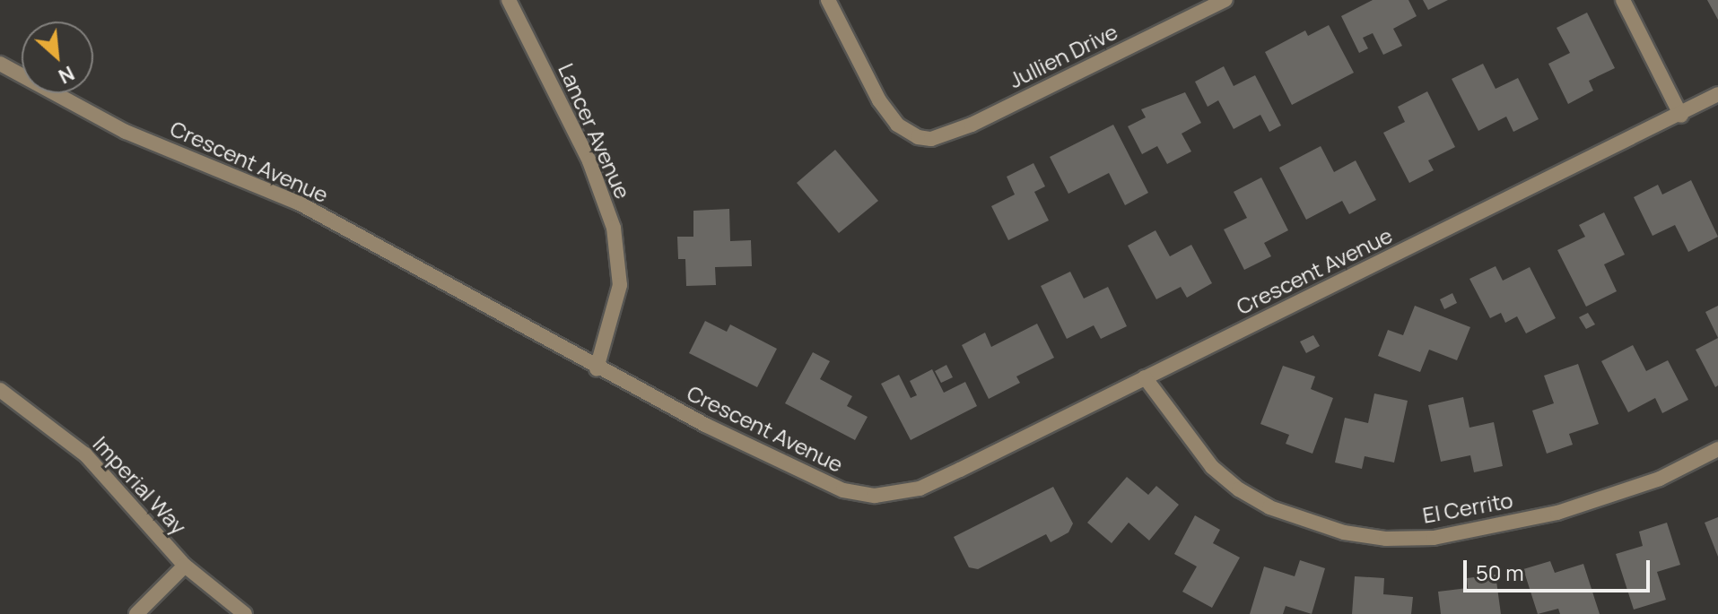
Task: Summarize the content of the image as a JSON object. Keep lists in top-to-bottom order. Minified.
{"streets":{"street":["Jullien Drive","Lancer Avenue","Crescent Avenue","Imperial Way","El Cerrito"]},"crossings":[["Lancer Avenue","Crescent Avenue"],["Crescent Avenue","El Cerrito"]],"scale_bar":"50 m","north":"bottom right"}
